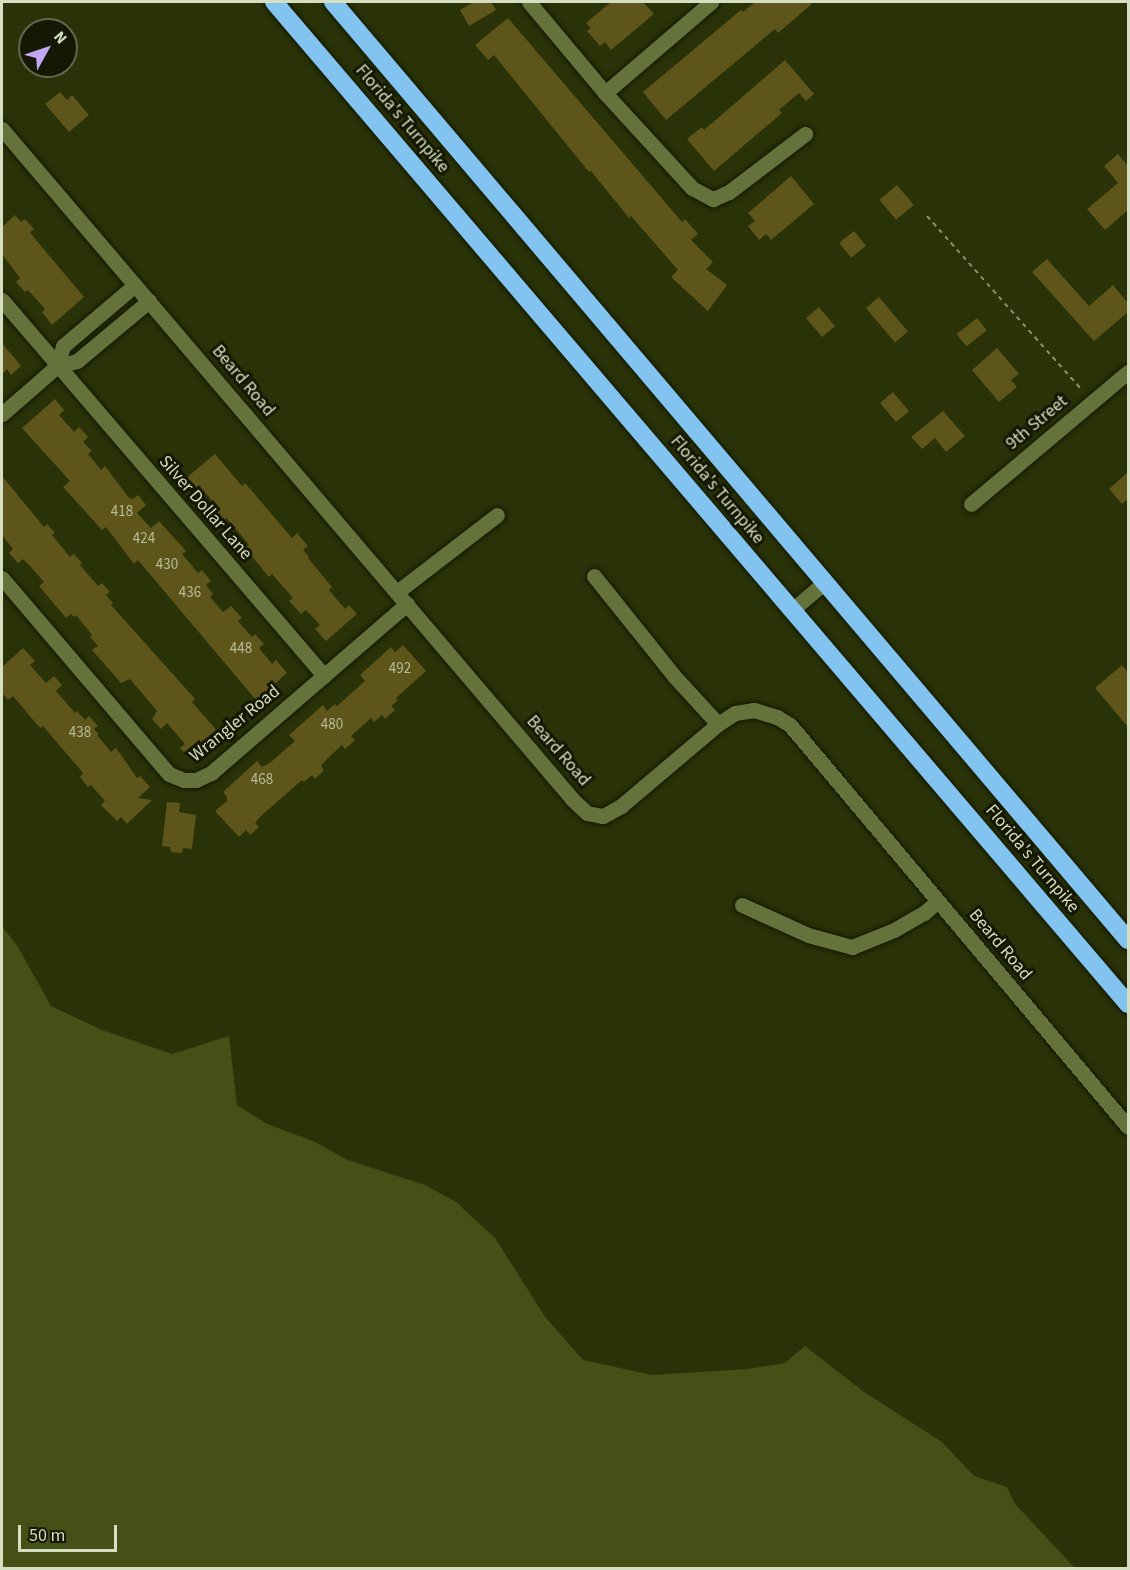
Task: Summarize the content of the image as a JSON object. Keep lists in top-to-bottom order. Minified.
{"streets":{"highway":["Florida's Turnpike"],"street":["Beard Road","9th Street","Silver Dollar Lane","Wrangler Road"]},"crossings":[["Beard Road","Wrangler Road"],["Silver Dollar Lane","Wrangler Road"]],"house_numbers":["418","424","430","436","448","492","480","438","468"],"scale_bar":"50 m","north":"top right"}
